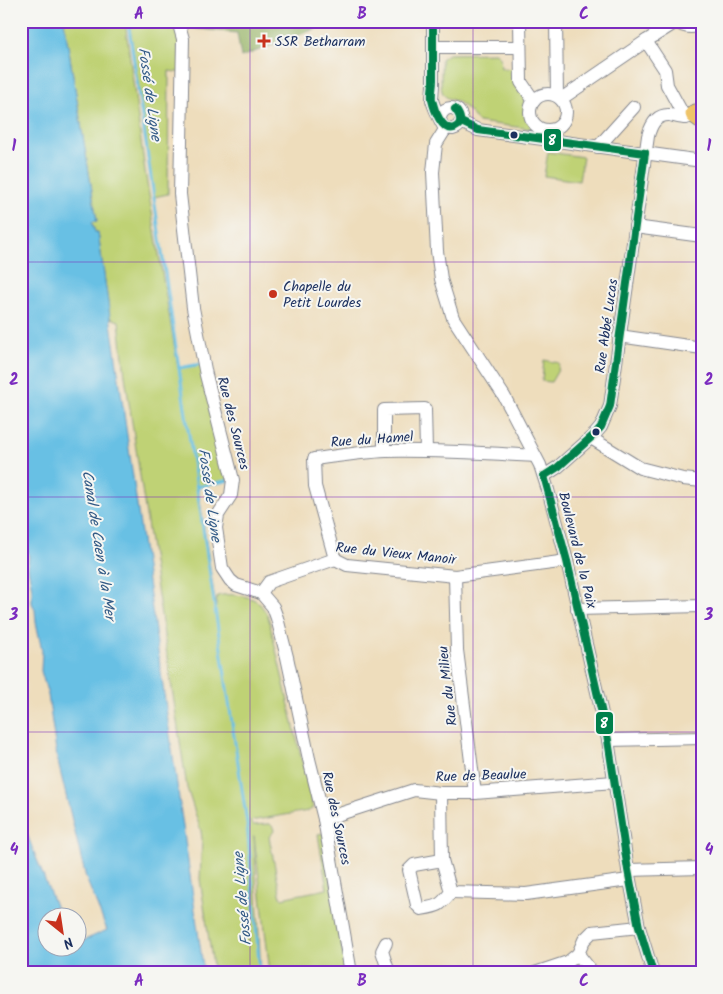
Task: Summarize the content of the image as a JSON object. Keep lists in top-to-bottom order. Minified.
{"streets":{"street":["Rue Abbé Lucas","Rue des Sources","Rue du Hamel","Boulevard de la Paix","Rue du Vieux Manoir","Rue du Milieu","Rue de Beaulue"]},"crossings":[["Rue Abbé Lucas","Boulevard de la Paix"],["Rue des Sources","Rue du Vieux Manoir"],["Rue des Sources","Rue de Beaulue"],["Rue du Hamel","Boulevard de la Paix"],["Rue du Hamel","Rue du Vieux Manoir"],["Boulevard de la Paix","Rue du Vieux Manoir"],["Boulevard de la Paix","Rue de Beaulue"],["Rue du Vieux Manoir","Rue du Milieu"],["Rue du Milieu","Rue de Beaulue"]],"water":["Fossé de Ligne","Canal de Caen à la Mer"],"places":{"health":["SSR Betharram"],"other":["Chapelle du Petit Lourdes"]},"lines":["transit line 8"],"north":"bottom right","grid":{"columns":["A","B","C"],"rows":["1","2","3","4"]}}
